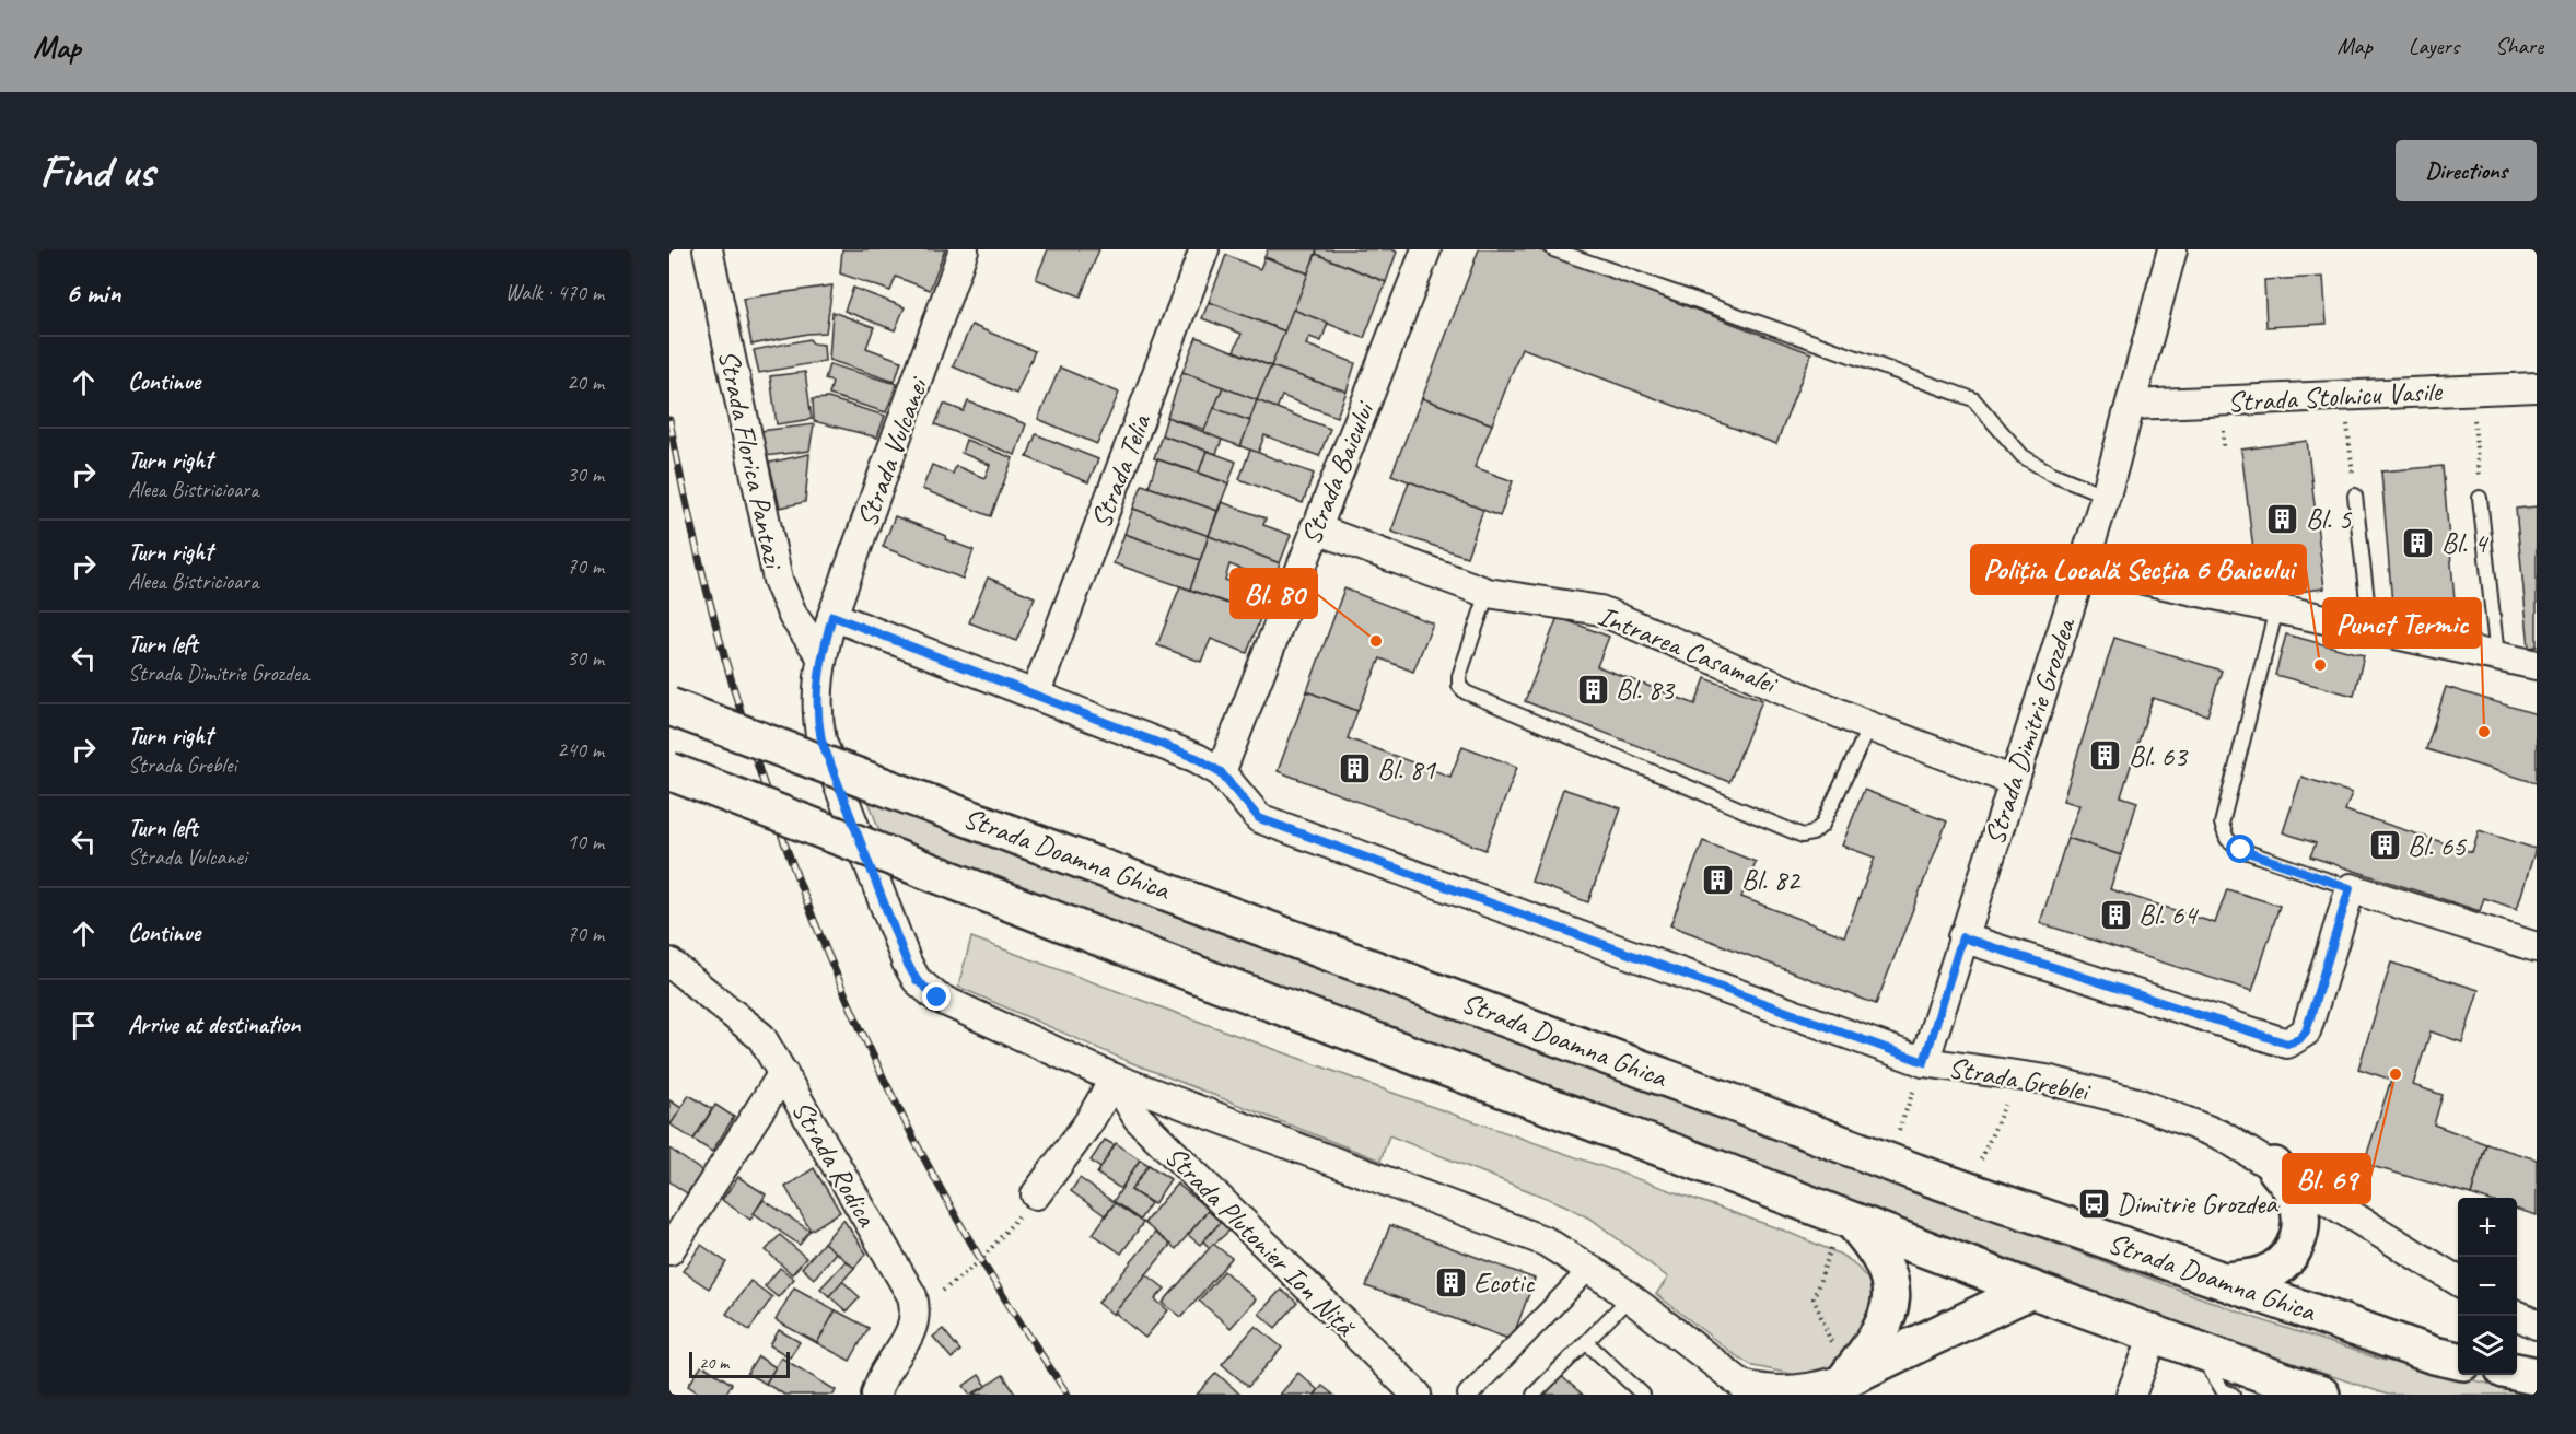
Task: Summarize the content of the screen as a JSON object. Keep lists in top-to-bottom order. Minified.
{"streets":{"main road":["Strada Doamna Ghica"],"street":["Strada Stolnicu Vasile","Strada Vulcanei","Strada Florica Pantazi","Strada Telia","Strada Baicului","Intrarea Casamalei","Strada Dimitrie Grozdea","Strada Greblei","Strada Rodica","Strada Plutonier Ion Niță"]},"crossings":[["Strada Stolnicu Vasile","Strada Dimitrie Grozdea"],["Strada Vulcanei","Strada Florica Pantazi"],["Strada Vulcanei","Strada Greblei"],["Strada Vulcanei","Strada Plutonier Ion Niță"],["Strada Telia","Strada Greblei"],["Strada Baicului","Intrarea Casamalei"],["Strada Baicului","Strada Greblei"],["Intrarea Casamalei","Strada Dimitrie Grozdea"],["Strada Dimitrie Grozdea","Strada Greblei"]],"places":{"building":["Bl. 5","Bl. 4","Bl. 83","Bl. 63","Bl. 81","Bl. 65","Bl. 82","Bl. 64","Ecotic"],"other":["Bl. 80","Poliția Locală Secția 6 Baicului","Punct Termic","Bl. 69"],"bus stop":["Dimitrie Grozdea"]},"scale_bar":"20 m","page":{"header":"Map","nav":["Map","Layers","Share"],"buttons":"Directions","title":"Find us","heading":["6 min","Walk · 470 m"],"list":[["Continue","20 m"],["Turn right","Aleea Bistricioara","30 m"],["Turn right","Aleea Bistricioara","70 m"],["Turn left","Strada Dimitrie Grozdea","30 m"],["Turn right","Strada Greblei","240 m"],["Turn left","Strada Vulcanei","10 m"],["Continue","70 m"],"Arrive at destination"],"map_buttons":["+","−"],"scale":"20 m"}}
